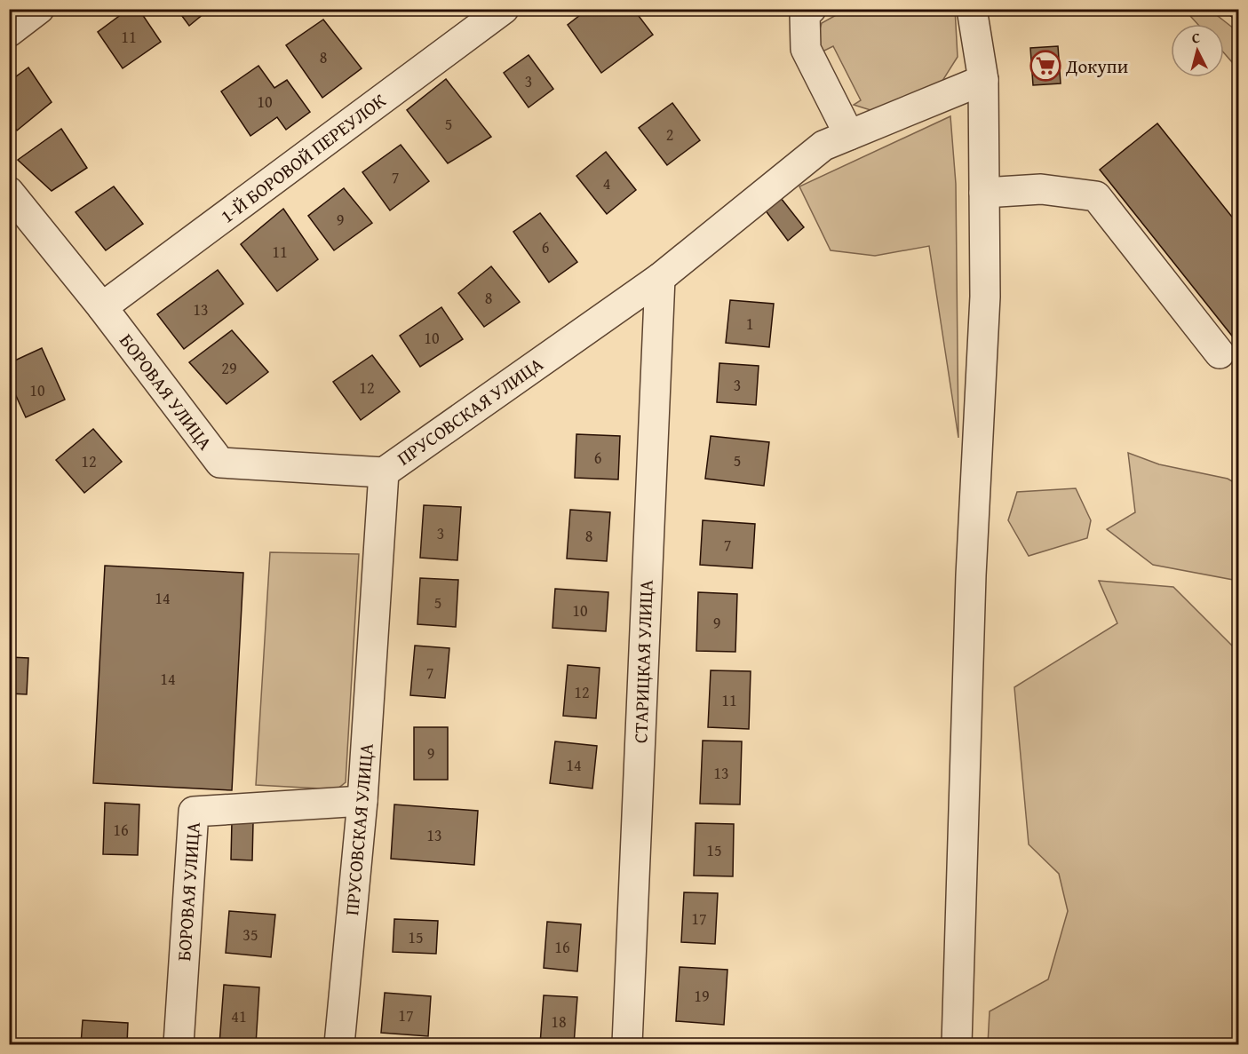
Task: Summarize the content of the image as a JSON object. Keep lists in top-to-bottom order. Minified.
{"streets":{"street":["1-Й БОРОВОЙ ПЕРЕУЛОК","БОРОВАЯ УЛИЦА","ПРУСОВСКАЯ УЛИЦА","СТАРИЦКАЯ УЛИЦА"]},"crossings":[["1-Й БОРОВОЙ ПЕРЕУЛОК","БОРОВАЯ УЛИЦА"],["БОРОВАЯ УЛИЦА","ПРУСОВСКАЯ УЛИЦА"],["ПРУСОВСКАЯ УЛИЦА","СТАРИЦКАЯ УЛИЦА"]],"places":{"supermarket":["Докупи"]},"house_numbers":["11","8","3","10","5","2","7","4","9","6","11","8","13","1","10","29","3","12","10","6","5","12","3","8","7","14","5","10","9","7","14","12","11","9","14","13","16","13","15","17","35","15","16","19","17","41","18"],"north":"top"}
